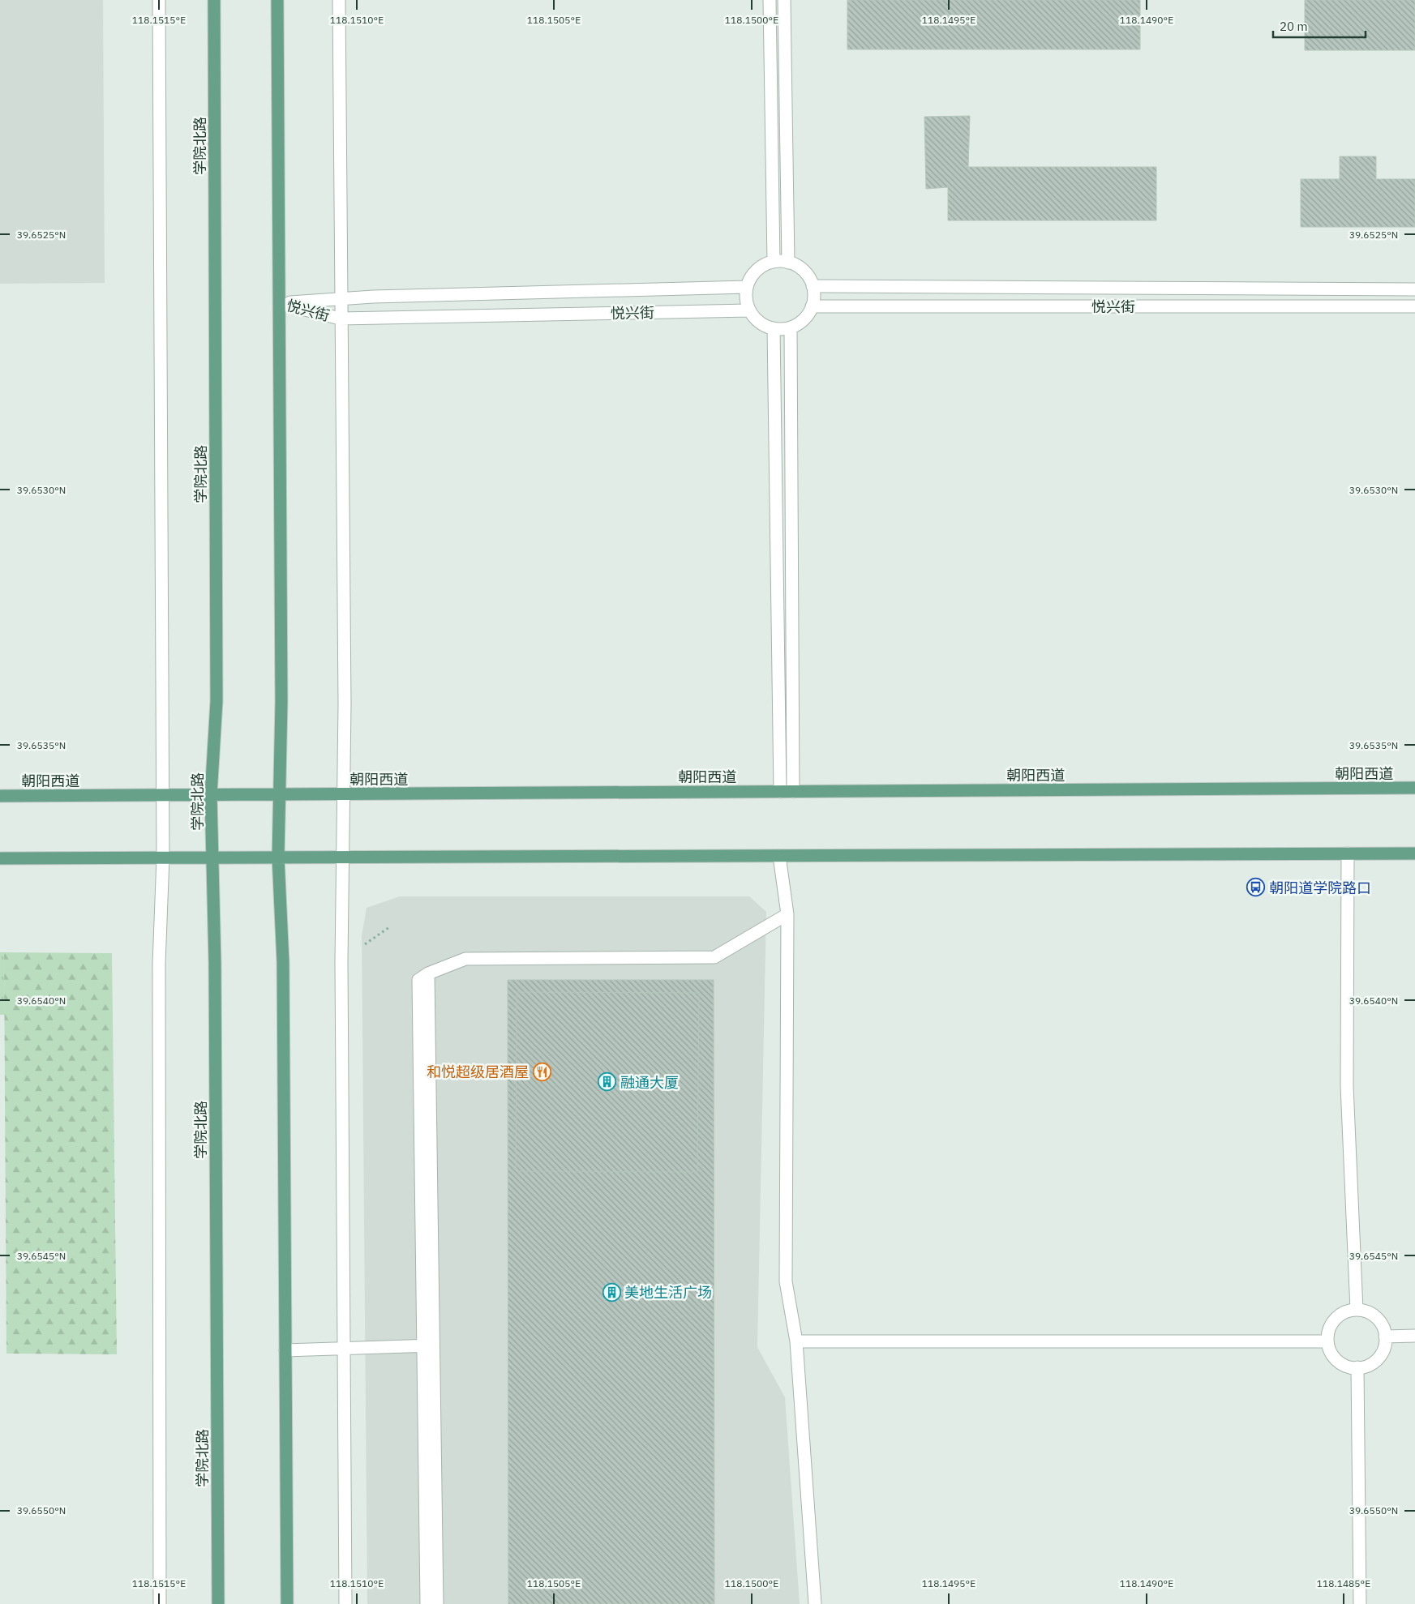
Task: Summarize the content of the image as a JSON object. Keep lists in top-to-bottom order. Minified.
{"streets":{"main road":["学院北路","朝阳西道"],"street":["悦兴街"]},"crossings":[["学院北路","朝阳西道"]],"places":{"bus stop":["朝阳道学院路口"],"restaurant":["和悦超级居酒屋"],"building":["融通大厦","美地生活广场"]},"scale_bar":"20 m","coordinates":["118.1515°E","118.1510°E","118.1505°E","118.1500°E","118.1495°E","118.1490°E","39.6525°N","39.6530°N","39.6535°N","39.6540°N","39.6545°N","39.6550°N","118.1485°E"]}
